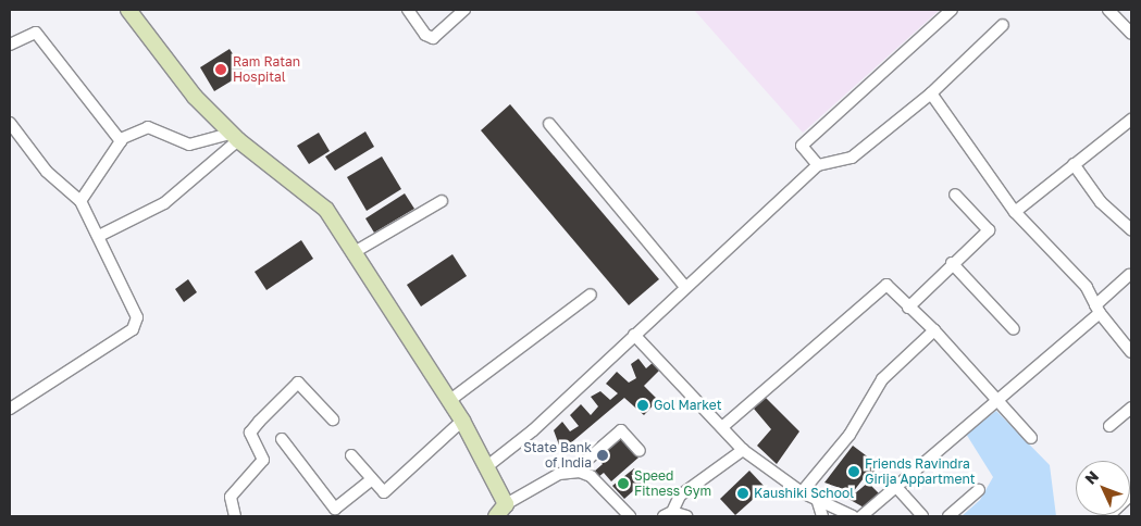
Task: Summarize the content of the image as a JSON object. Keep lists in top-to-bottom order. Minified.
{"places":["Ram Ratan Hospital","Gol Market","State Bank of India","Friends Ravindra Girija Appartment","Speed Fitness Gym","Kaushiki School"],"north":"top left"}
